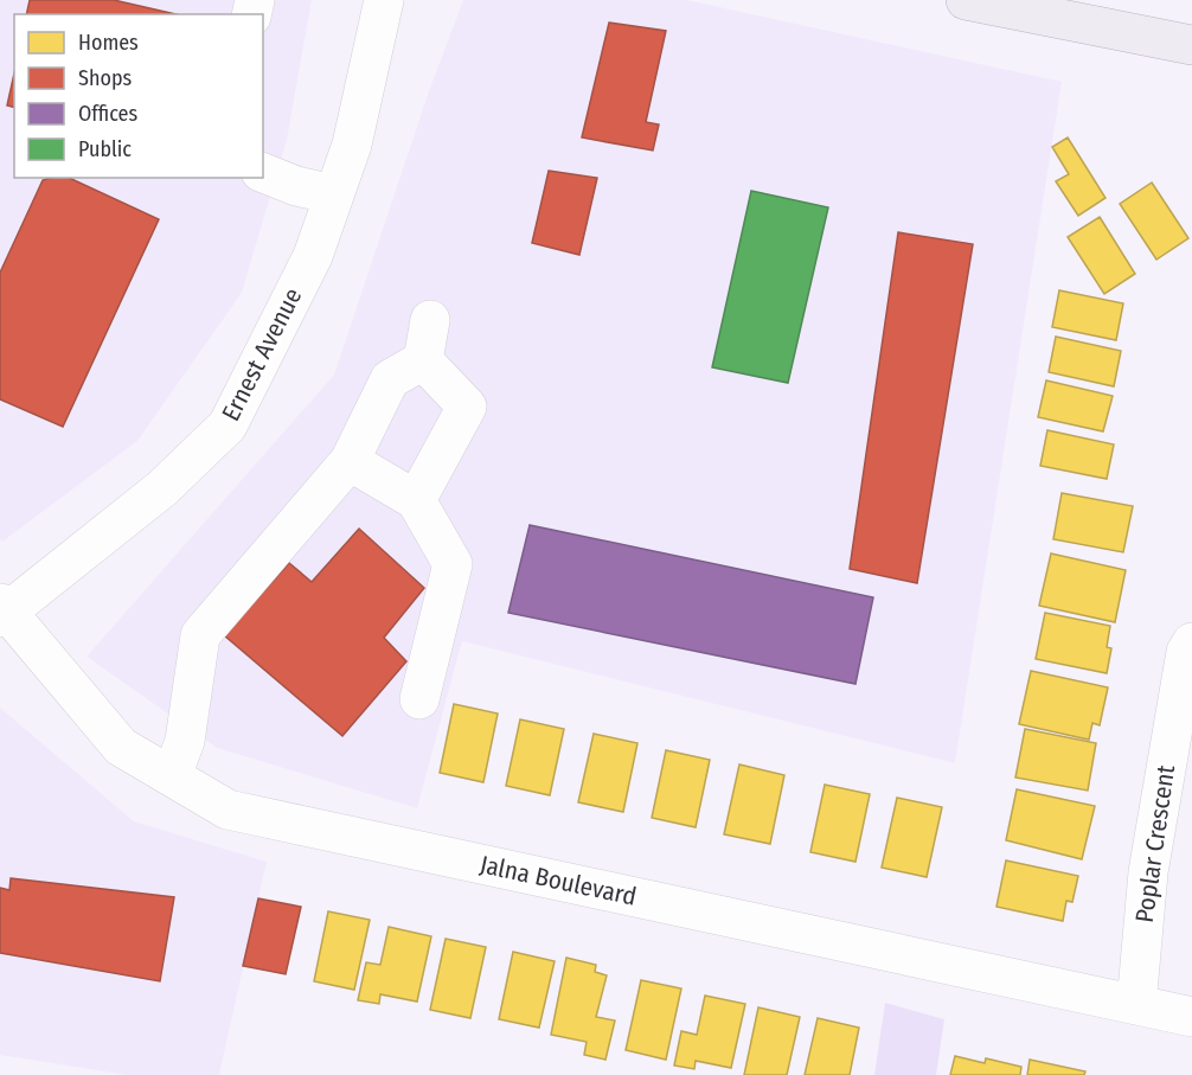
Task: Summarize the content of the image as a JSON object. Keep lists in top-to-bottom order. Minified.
{"streets":{"street":["Ernest Avenue","Poplar Crescent","Jalna Boulevard"]},"crossings":[["Ernest Avenue","Jalna Boulevard"],["Poplar Crescent","Jalna Boulevard"]],"legend":["Homes","Shops","Offices","Public"]}
